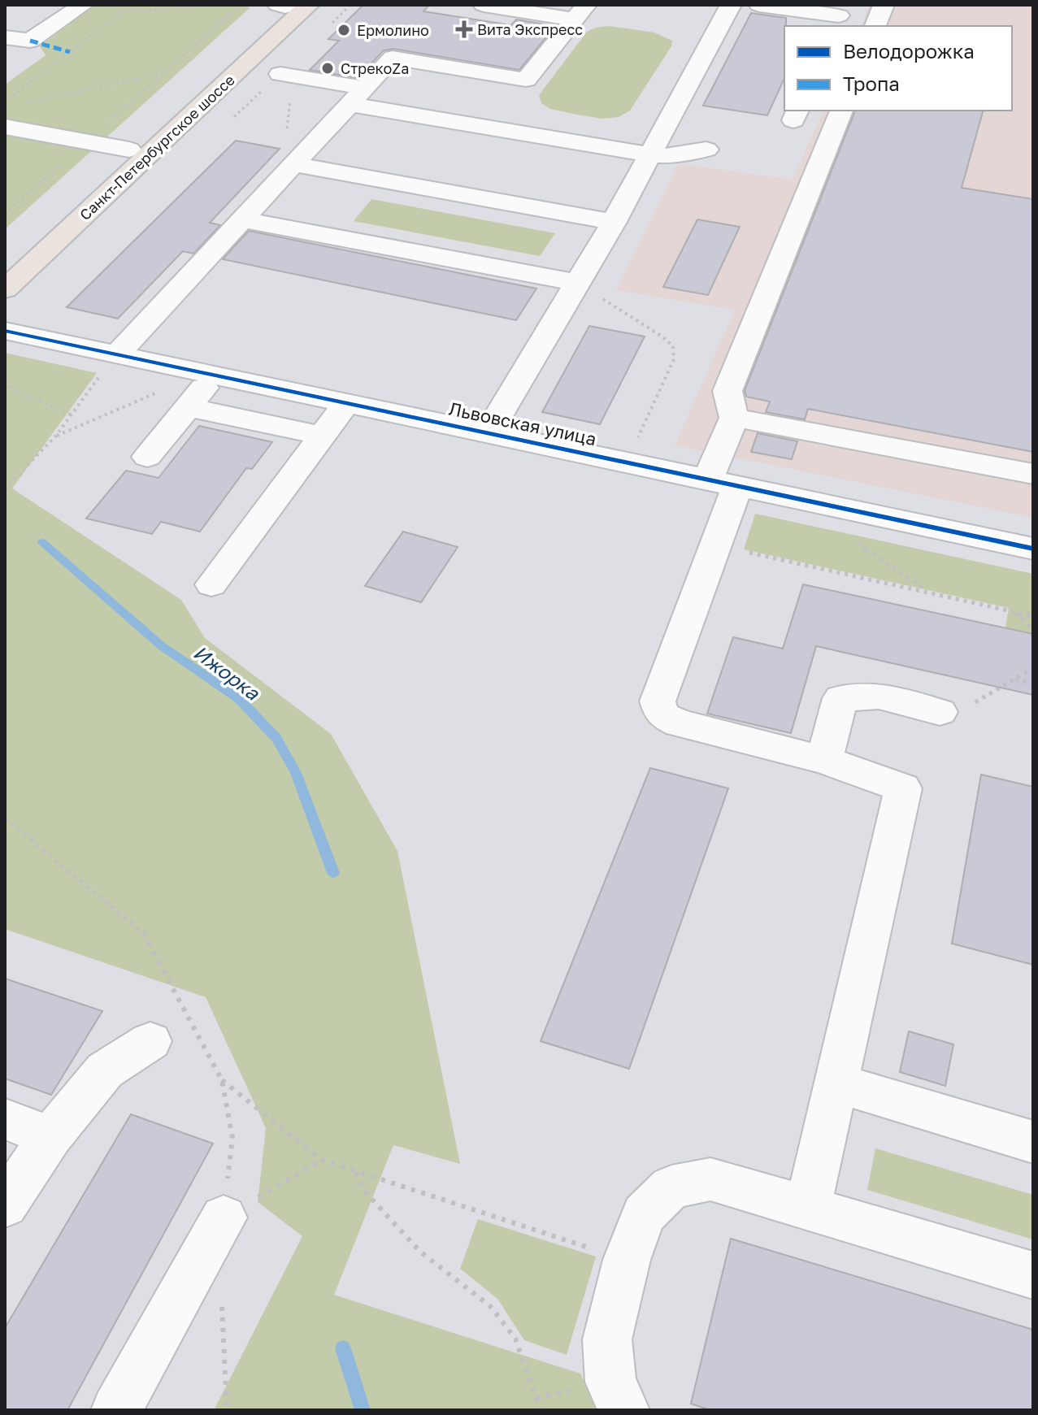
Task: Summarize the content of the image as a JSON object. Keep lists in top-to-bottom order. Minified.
{"streets":{"main road":["Санкт-Петербургское шоссе"],"street":["Львовская улица"]},"water":["Ижорка"],"places":{"health":["Вита Экспресс"],"other":["Ермолино","СтрекоZа"]},"legend":["Велодорожка","Тропа"]}
